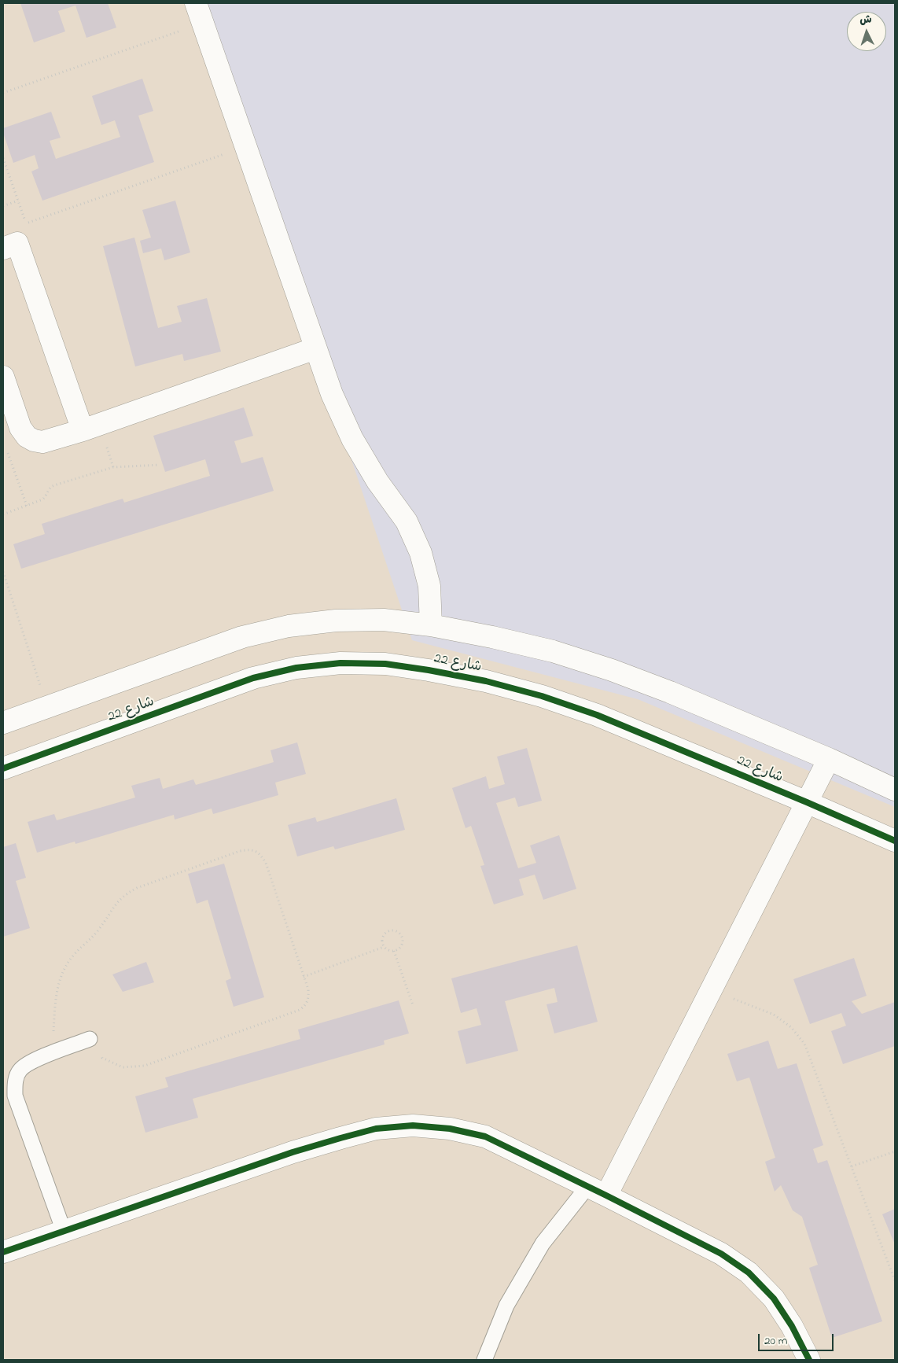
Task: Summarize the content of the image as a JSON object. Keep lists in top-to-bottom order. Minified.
{"streets":{"street":["شارع 22"]},"scale_bar":"20 m","north":"top"}
